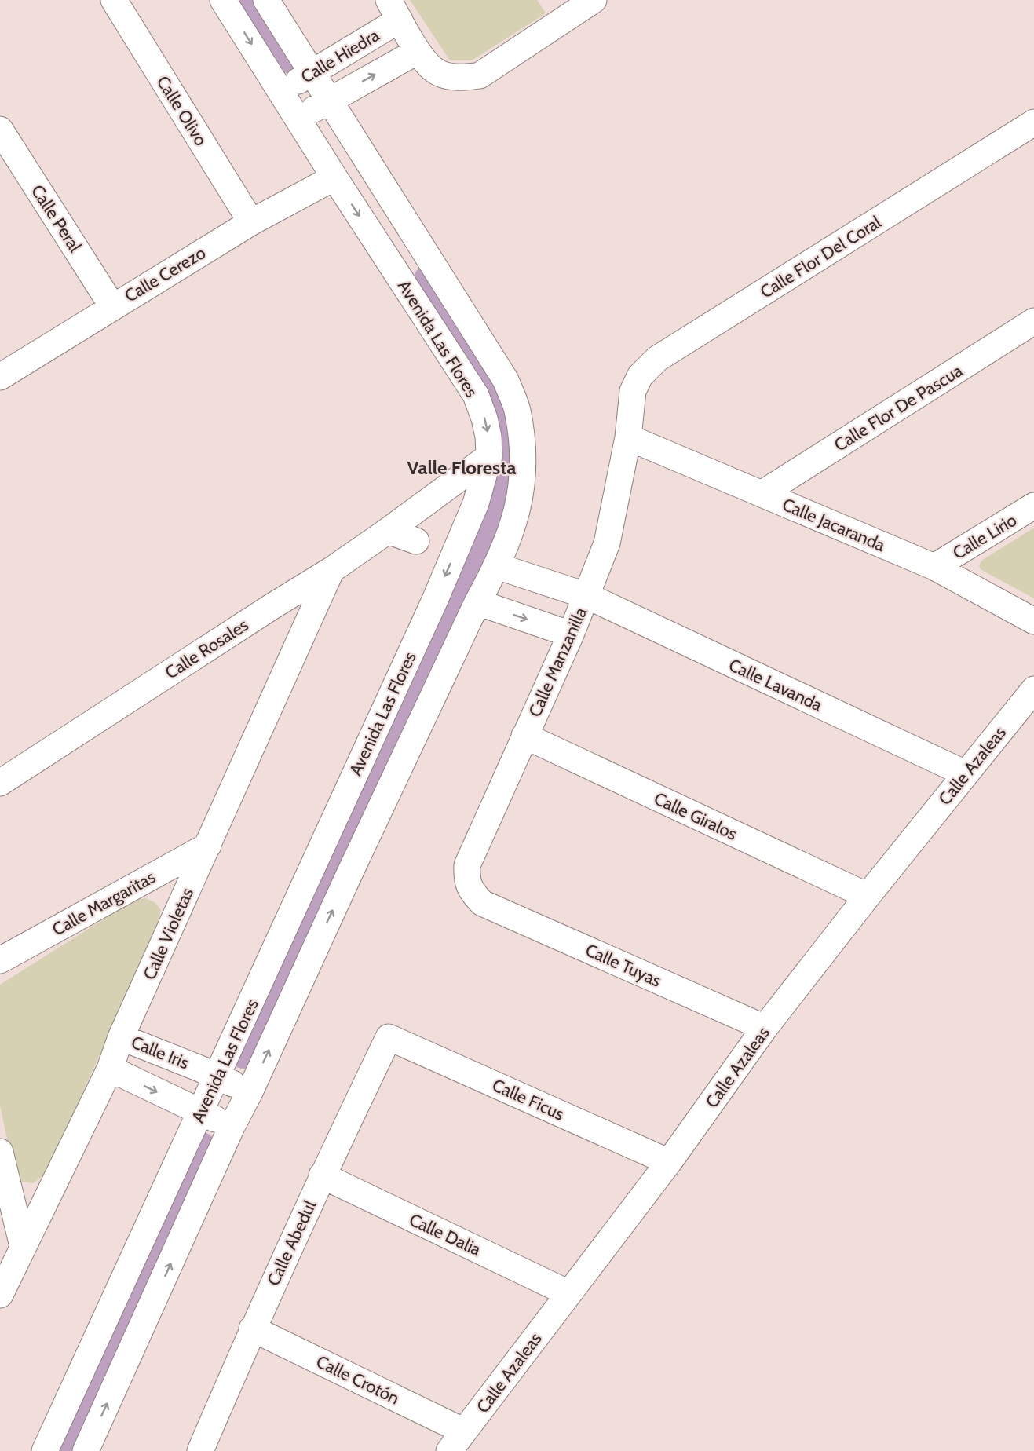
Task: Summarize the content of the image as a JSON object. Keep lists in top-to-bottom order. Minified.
{"streets":{"street":["Calle Hiedra","Calle Olivo","Calle Peral","Calle Flor Del Coral","Calle Cerezo","Avenida Las Flores","Calle Flor De Pascua","Calle Jacaranda","Calle Lirio","Calle Rosales","Calle Manzanilla","Calle Lavanda","Calle Azaleas","Calle Giralos","Calle Margaritas","Calle Violetas","Calle Tuyas","Calle Iris","Calle Ficus","Calle Dalia","Calle Abedul","Calle Crotón"]},"crossings":[["Calle Hiedra","Avenida Las Flores"],["Calle Olivo","Calle Cerezo"],["Calle Peral","Calle Cerezo"],["Calle Flor Del Coral","Calle Manzanilla"],["Calle Cerezo","Avenida Las Flores"],["Avenida Las Flores","Calle Rosales"],["Avenida Las Flores","Calle Lavanda"],["Avenida Las Flores","Calle Iris"],["Calle Flor De Pascua","Calle Jacaranda"],["Calle Jacaranda","Calle Lirio"],["Calle Jacaranda","Calle Manzanilla"],["Calle Rosales","Calle Violetas"],["Calle Manzanilla","Calle Lavanda"],["Calle Manzanilla","Calle Giralos"],["Calle Manzanilla","Calle Tuyas"],["Calle Lavanda","Calle Azaleas"],["Calle Azaleas","Calle Giralos"],["Calle Azaleas","Calle Tuyas"],["Calle Azaleas","Calle Ficus"],["Calle Azaleas","Calle Dalia"],["Calle Azaleas","Calle Crotón"],["Calle Margaritas","Calle Violetas"],["Calle Violetas","Calle Iris"],["Calle Ficus","Calle Abedul"],["Calle Dalia","Calle Abedul"],["Calle Abedul","Calle Crotón"]],"districts":["Valle Floresta"]}
